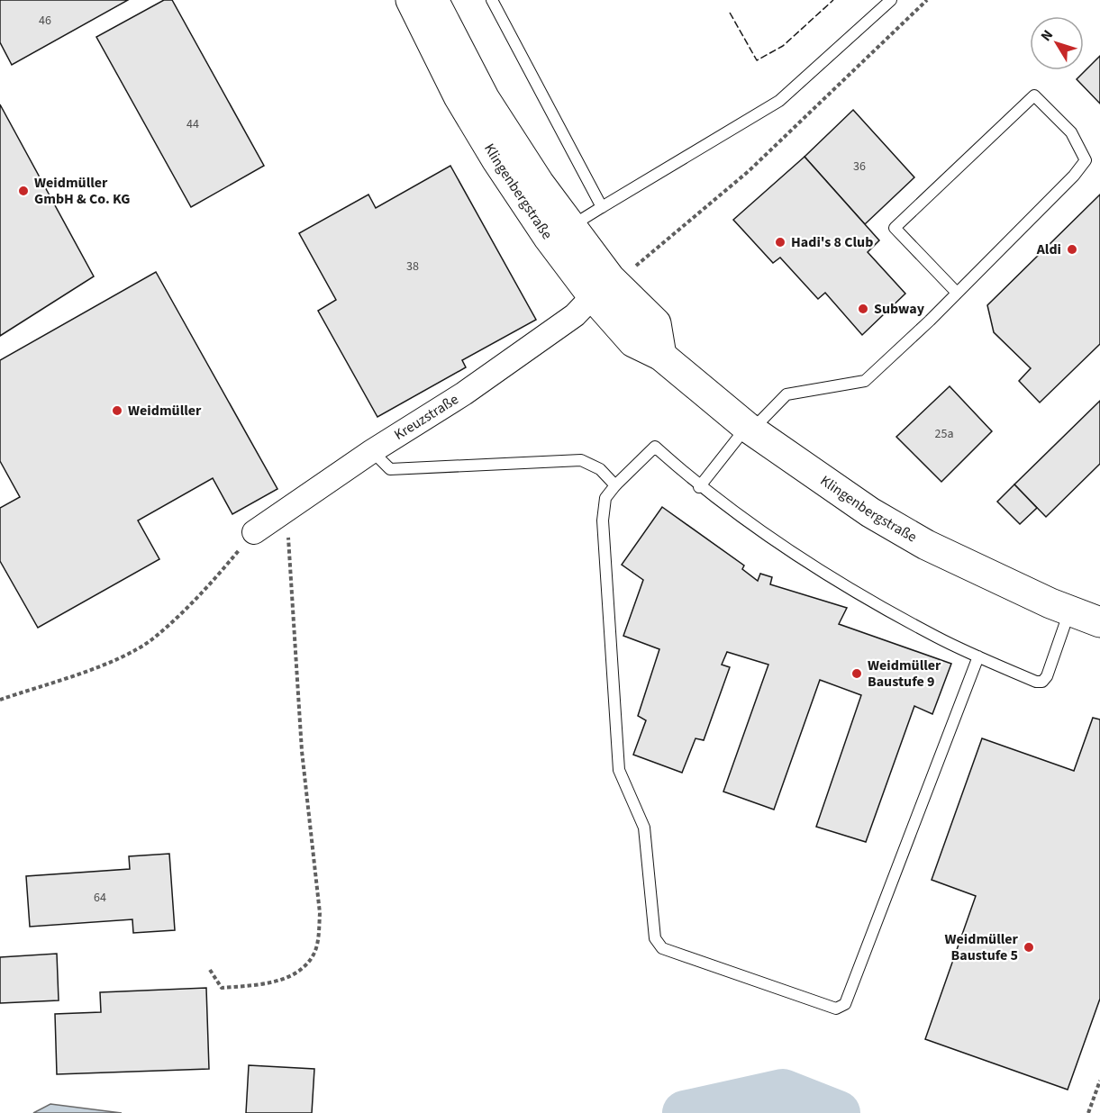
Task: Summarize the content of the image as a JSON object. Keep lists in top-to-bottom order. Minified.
{"streets":{"main road":["Klingenbergstraße"],"street":["Kreuzstraße"]},"crossings":[["Klingenbergstraße","Kreuzstraße"]],"places":["Weidmüller GmbH & Co. KG","Hadi's 8 Club","Aldi","Subway","Weidmüller","Weidmüller Baustufe 9","Weidmüller Baustufe 5"],"house_numbers":["46","44","36","38","25a","64"],"north":"top left"}
